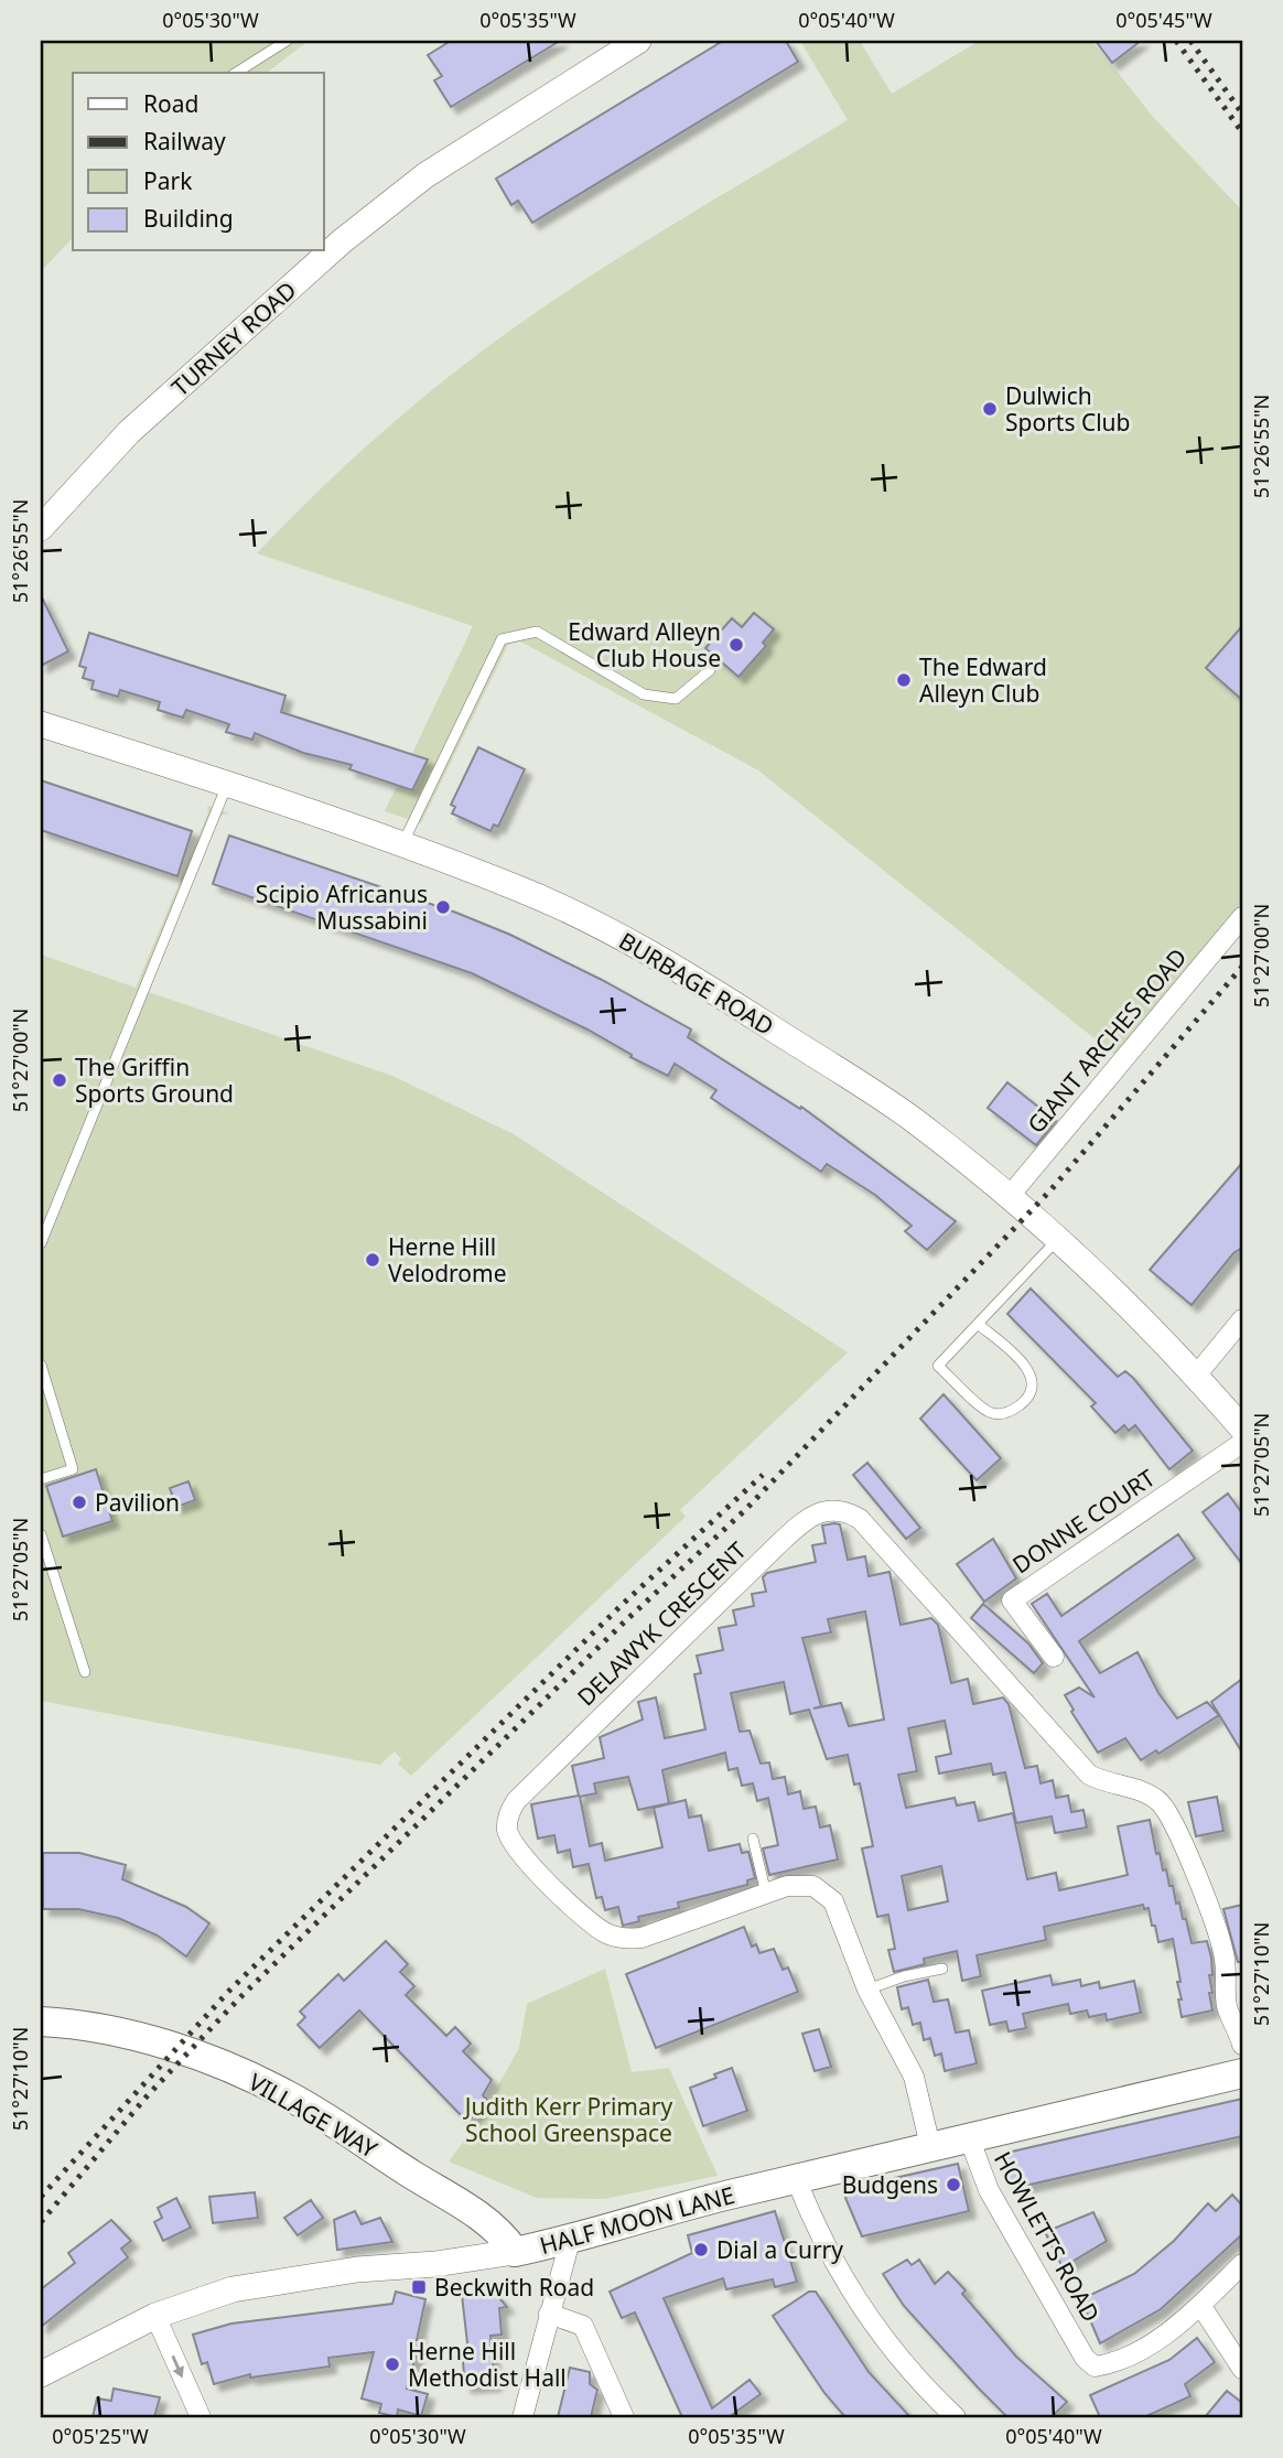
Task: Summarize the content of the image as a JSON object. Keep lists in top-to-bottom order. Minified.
{"streets":{"main road":["VILLAGE WAY","HALF MOON LANE"],"street":["TURNEY ROAD","BURBAGE ROAD","GIANT ARCHES ROAD","DONNE COURT","DELAWYK CRESCENT","HOWLETTS ROAD"]},"crossings":[["BURBAGE ROAD","GIANT ARCHES ROAD"],["DELAWYK CRESCENT","HALF MOON LANE"],["VILLAGE WAY","HALF MOON LANE"],["HALF MOON LANE","HOWLETTS ROAD"]],"parks":["Judith Kerr Primary School Greenspace"],"places":{"other":["Dulwich Sports Club","Edward Alleyn Club House","The Edward Alleyn Club","Scipio Africanus Mussabini","The Griffin Sports Ground","Herne Hill Velodrome","Pavilion","Budgens","Dial a Curry","Herne Hill Methodist Hall"],"transit":["Beckwith Road"]},"legend":["Road","Railway","Park","Building"],"coordinates":["0°05'30\"W","0°05'35\"W","0°05'40\"W","0°05'45\"W","51°26'55\"N","51°27'00\"N","51°27'05\"N","51°27'10\"N","0°05'25\"W"]}
